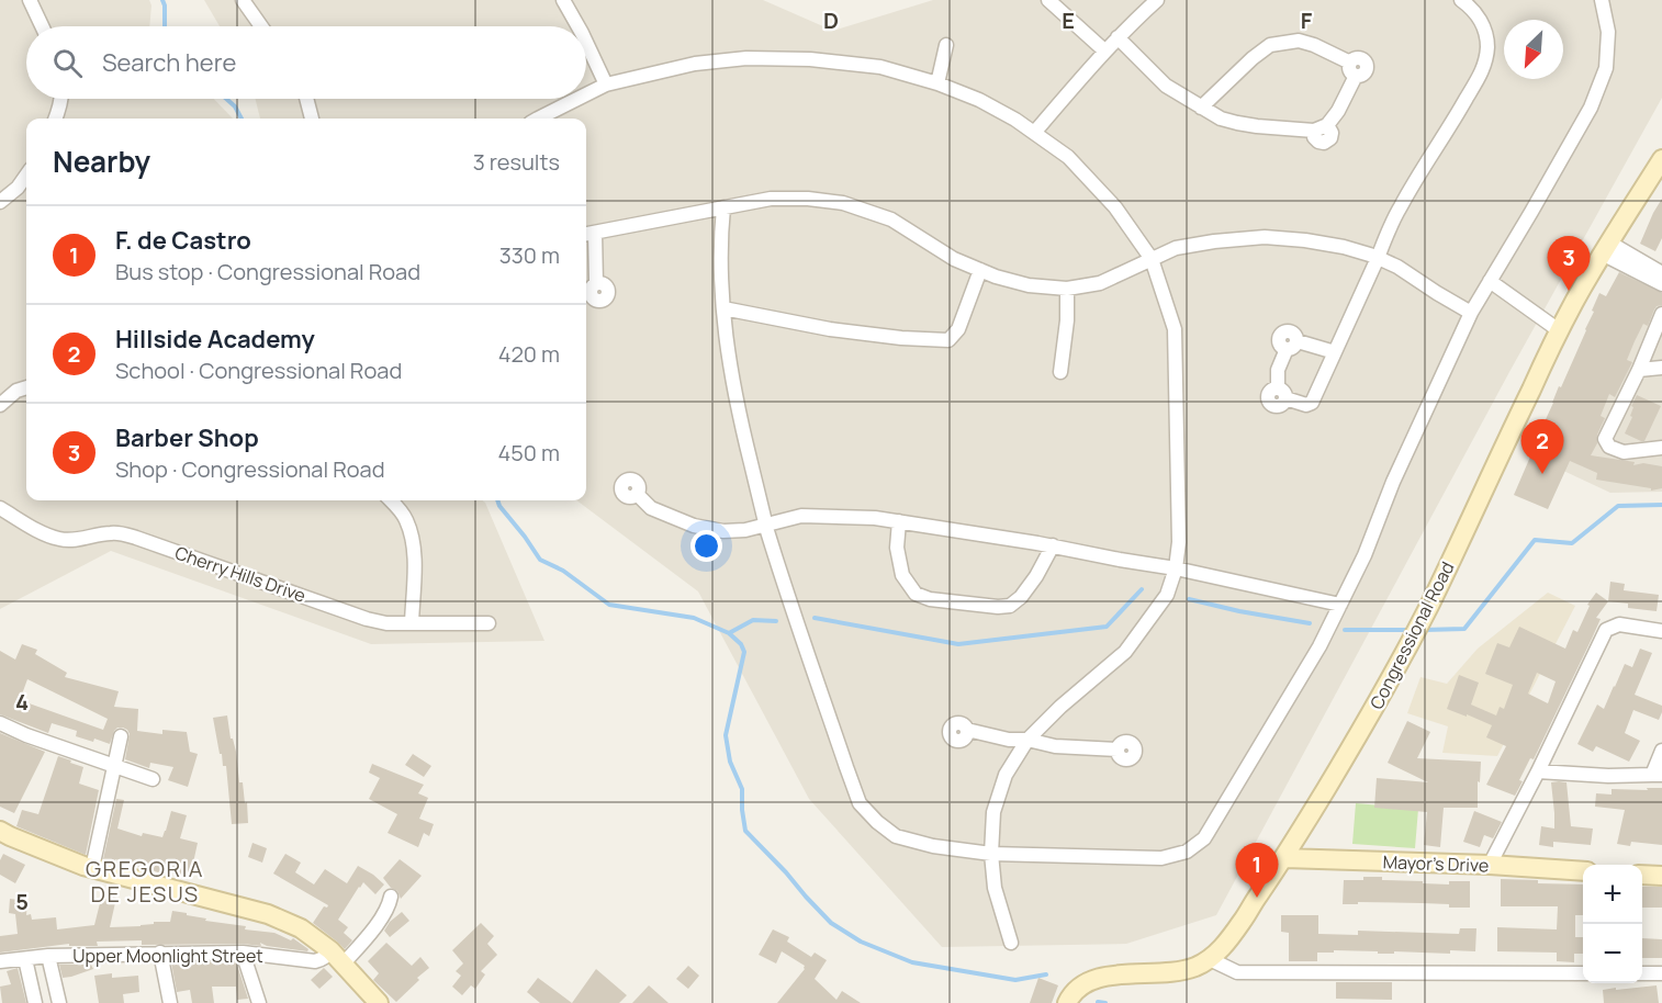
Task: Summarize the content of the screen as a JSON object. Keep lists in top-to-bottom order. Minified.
{"streets":{"main road":["Congressional Road","Mayor's Drive"],"street":["Cherry Hills Drive","Upper Moonlight Street"]},"crossings":[["Congressional Road","Mayor's Drive"]],"districts":["GREGORIA DE JESUS"],"north":"bottom left","page":{"search":"Search here","heading":["Nearby","3 results"],"list":[{"mark":"1","name":"F. de Castro","note":"Bus stop · Congressional Road","value":"330 m"},{"mark":"2","name":"Hillside Academy","note":"School · Congressional Road","value":"420 m"},{"mark":"3","name":"Barber Shop","note":"Shop · Congressional Road","value":"450 m"}],"pins":["3","2","1"],"map_buttons":["+","−"]},"grid":{"columns":["D","E","F"],"rows":["4","5"]}}
